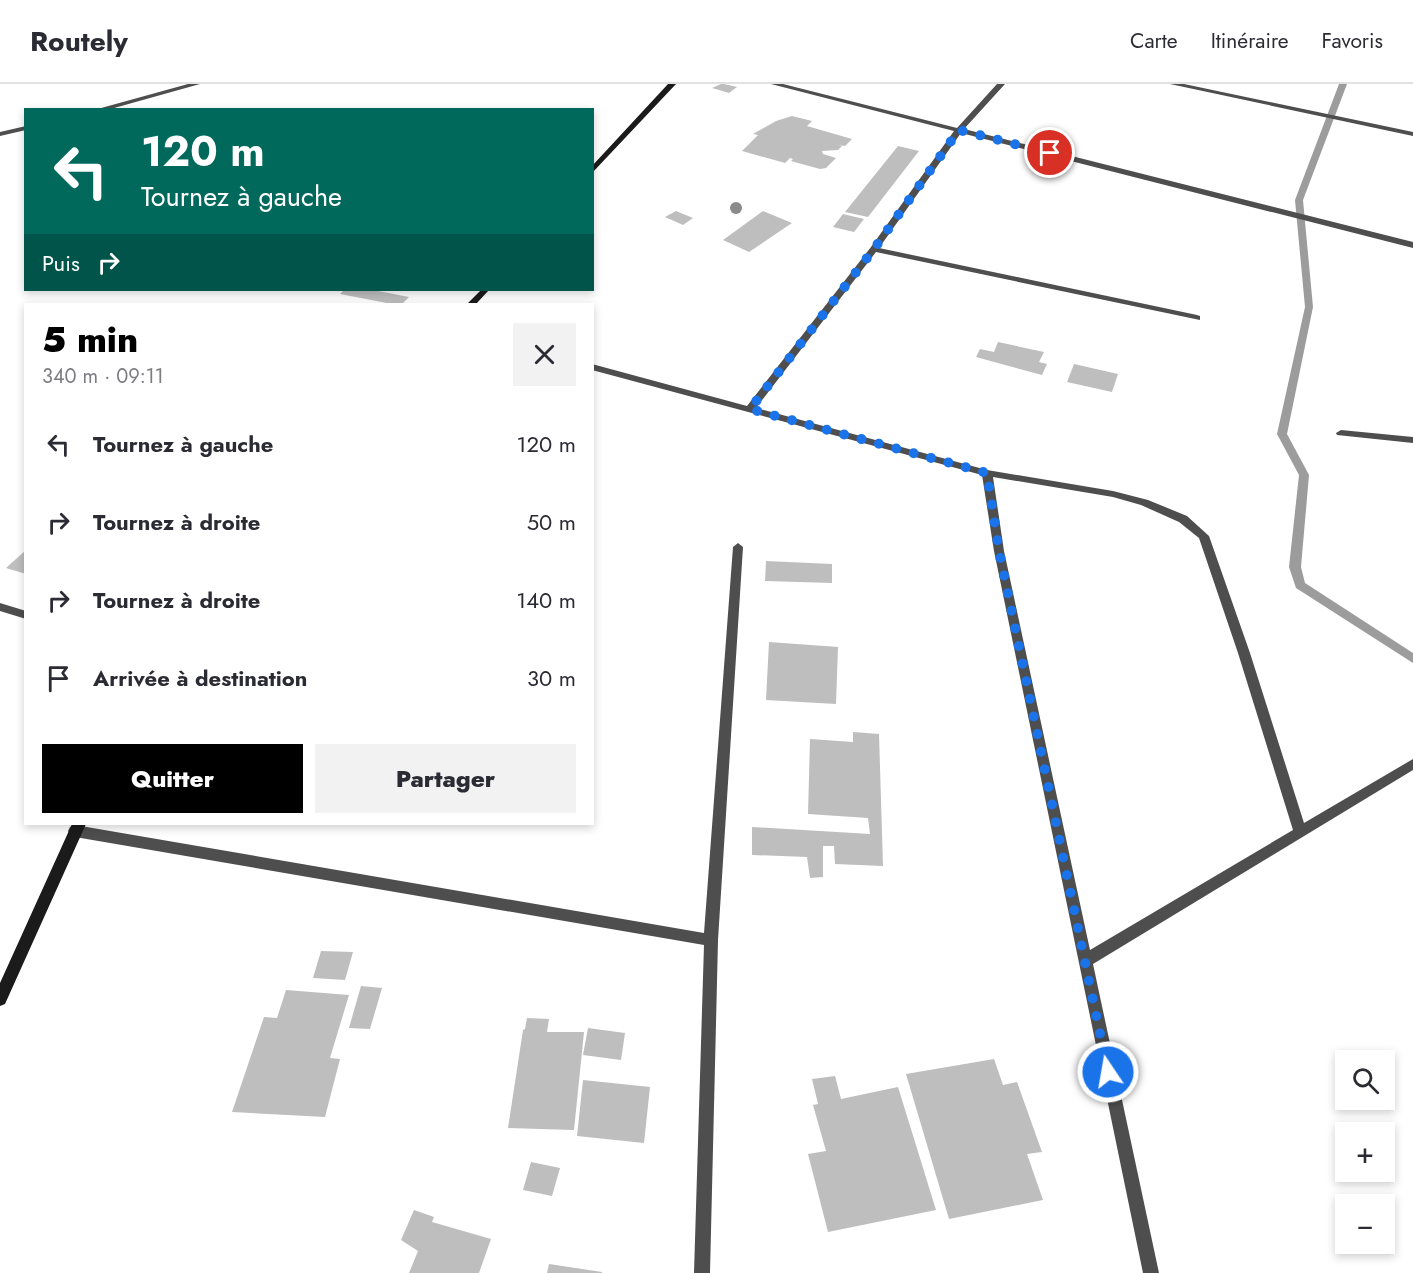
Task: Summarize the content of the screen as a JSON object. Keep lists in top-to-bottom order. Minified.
{"page":{"header":"Routely","nav":["Carte","Itinéraire","Favoris"],"turn":["120 m","Tournez à gauche"],"then":"Puis","heading":["5 min","340 m · 09:11"],"list":[{"name":"Tournez à gauche","value":"120 m"},{"name":"Tournez à droite","value":"50 m"},{"name":"Tournez à droite","value":"140 m"},{"name":"Arrivée à destination","value":"30 m"}],"buttons":["Quitter","Partager"],"map_buttons":["+","−"]}}
